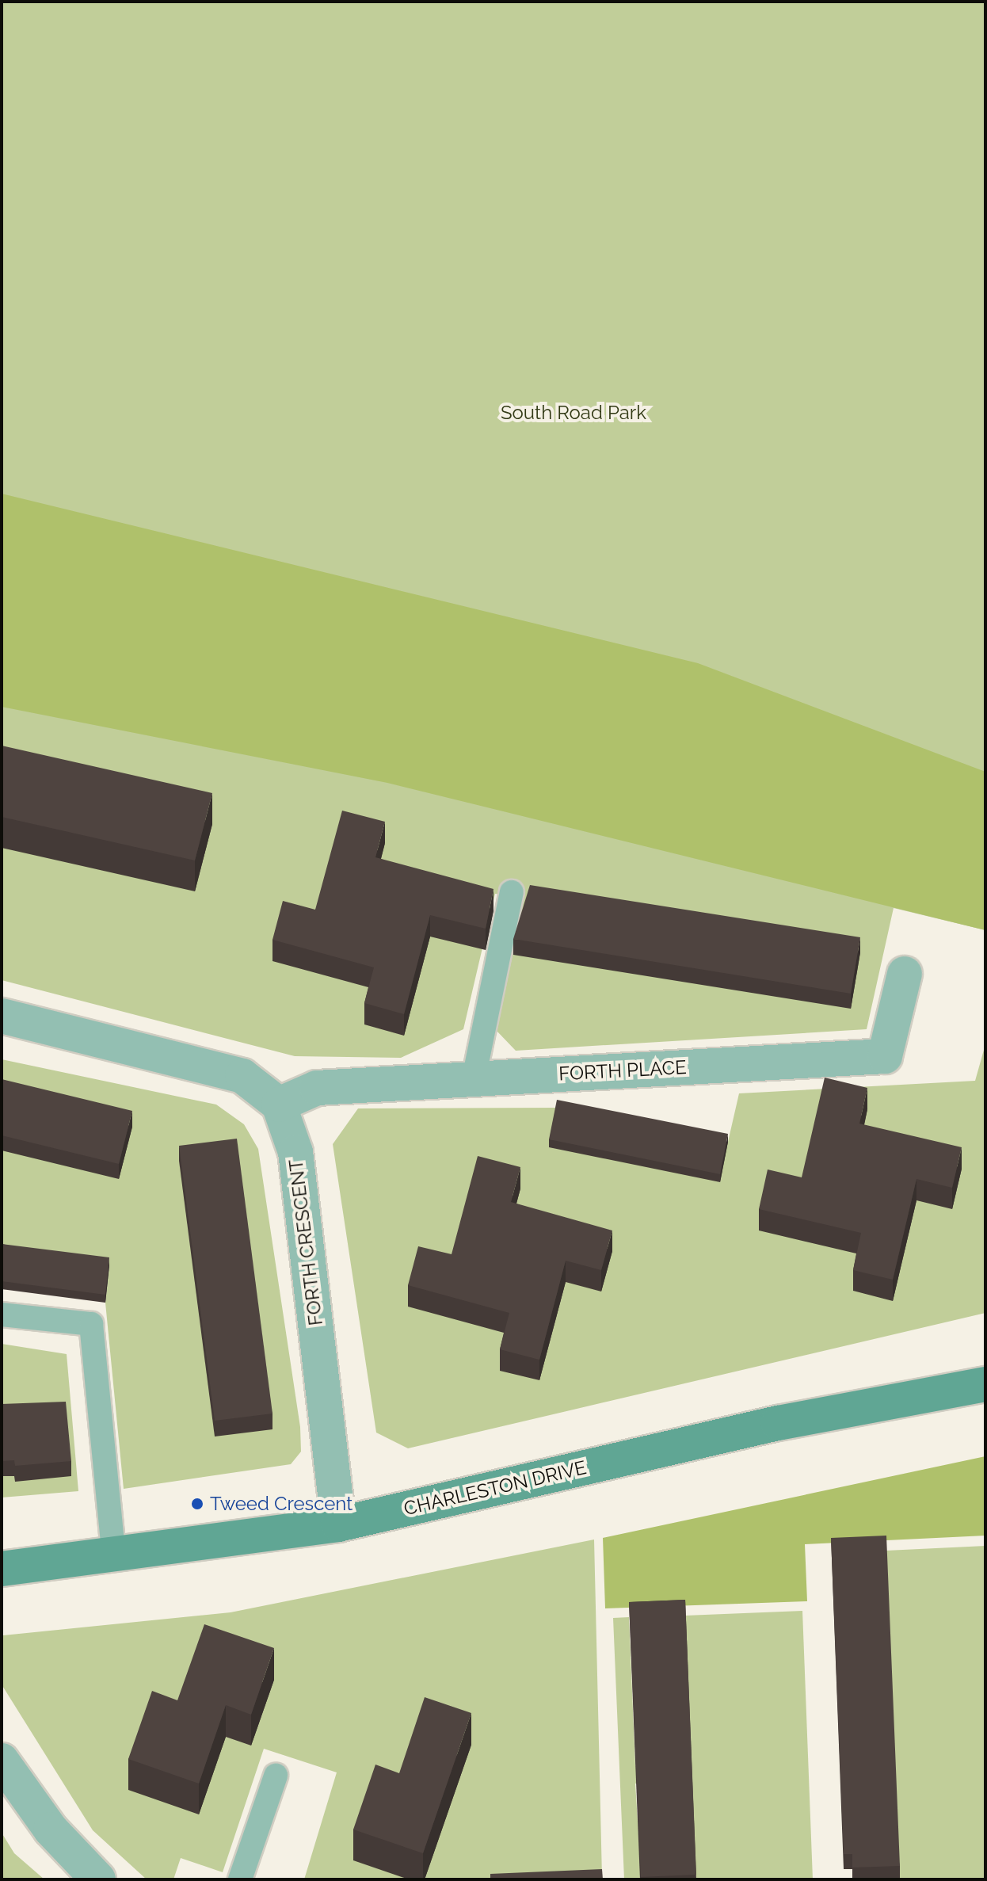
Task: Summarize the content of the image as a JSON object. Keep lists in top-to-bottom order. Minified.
{"streets":{"street":["FORTH PLACE","FORTH CRESCENT","CHARLESTON DRIVE"]},"crossings":[["FORTH PLACE","FORTH CRESCENT"],["FORTH CRESCENT","CHARLESTON DRIVE"]],"parks":["South Road Park"],"places":["Tweed Crescent"]}
